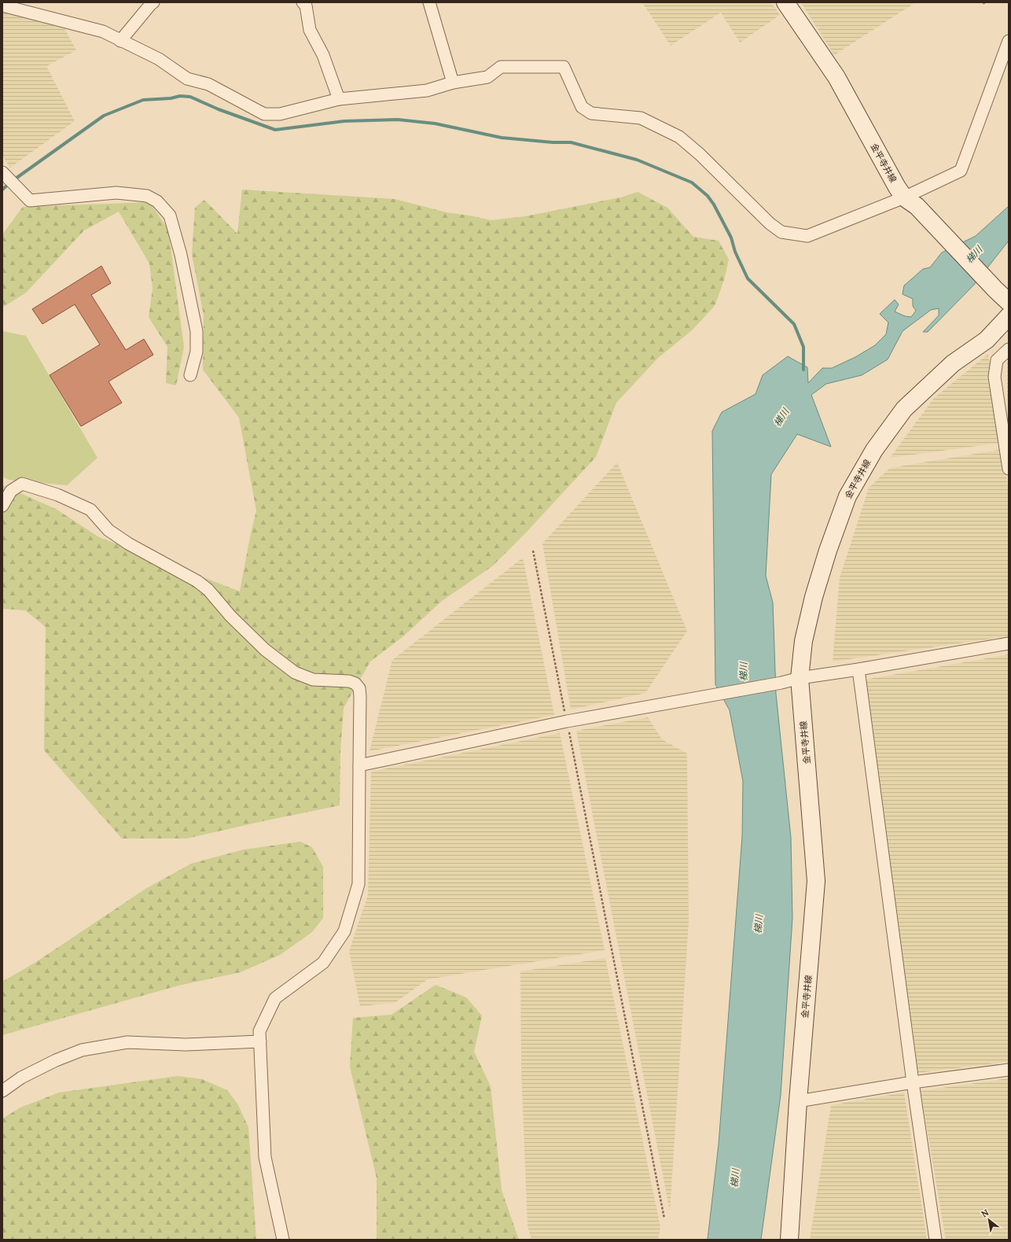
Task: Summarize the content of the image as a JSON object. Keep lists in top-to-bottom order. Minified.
{"streets":{"main road":["金平寺井線"]},"water":["梯川"],"north":"top left"}
